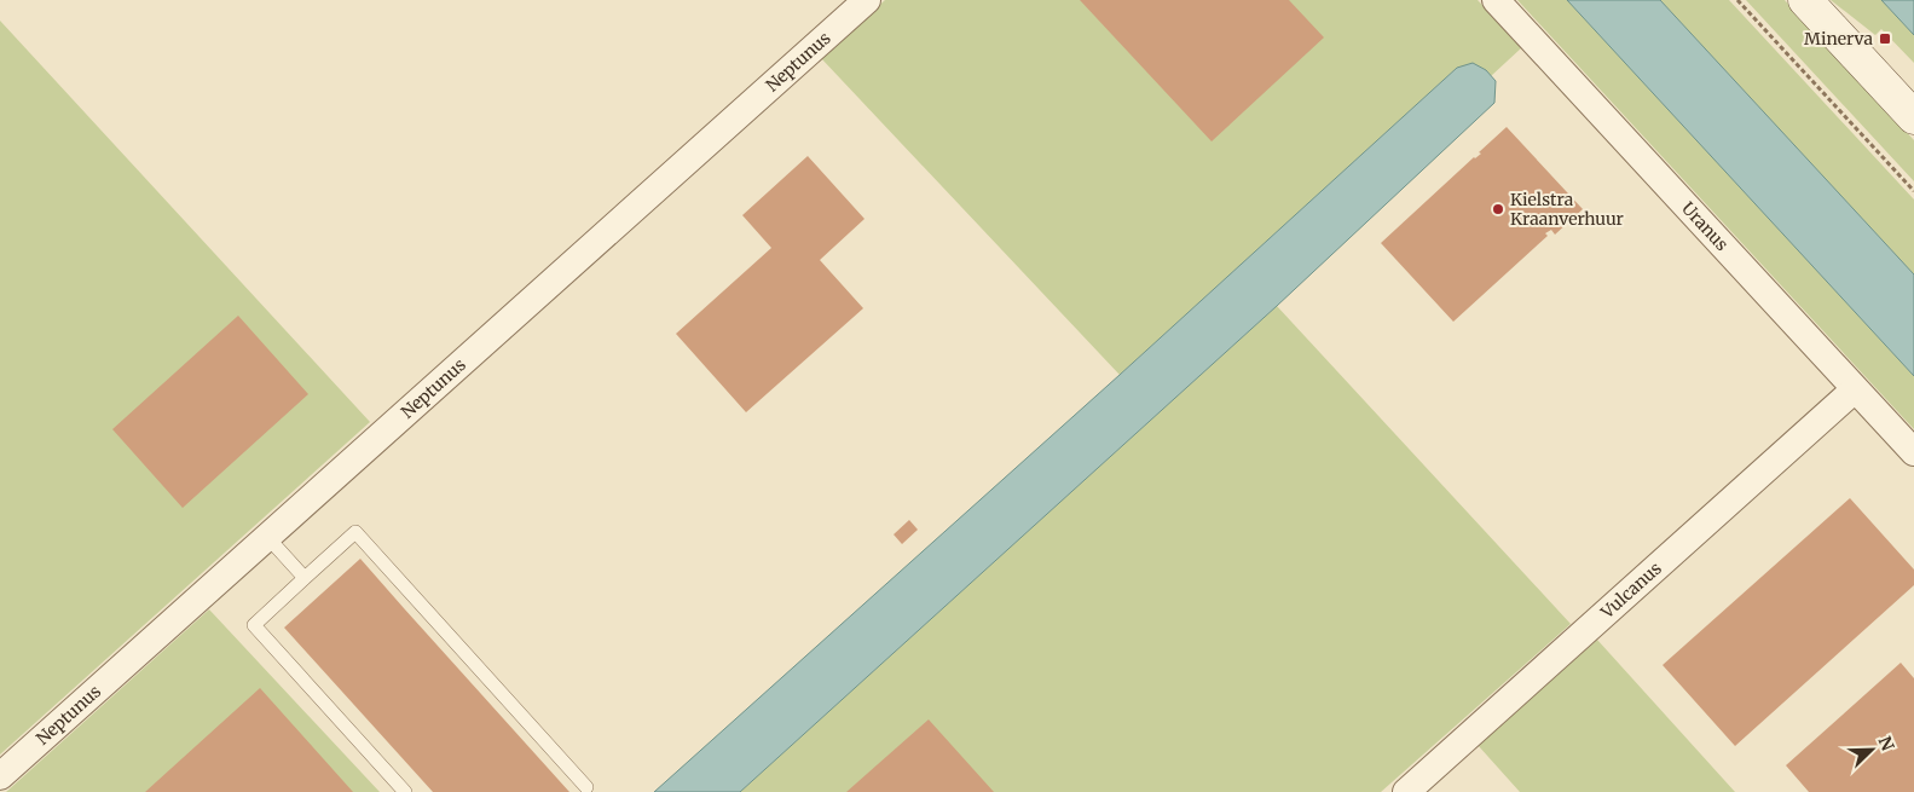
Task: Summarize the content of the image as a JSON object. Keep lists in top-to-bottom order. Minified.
{"streets":{"street":["Neptunus","Uranus","Vulcanus"]},"crossings":[["Uranus","Vulcanus"]],"places":{"transit":["Minerva"],"other":["Kielstra Kraanverhuur"]},"north":"top right"}
